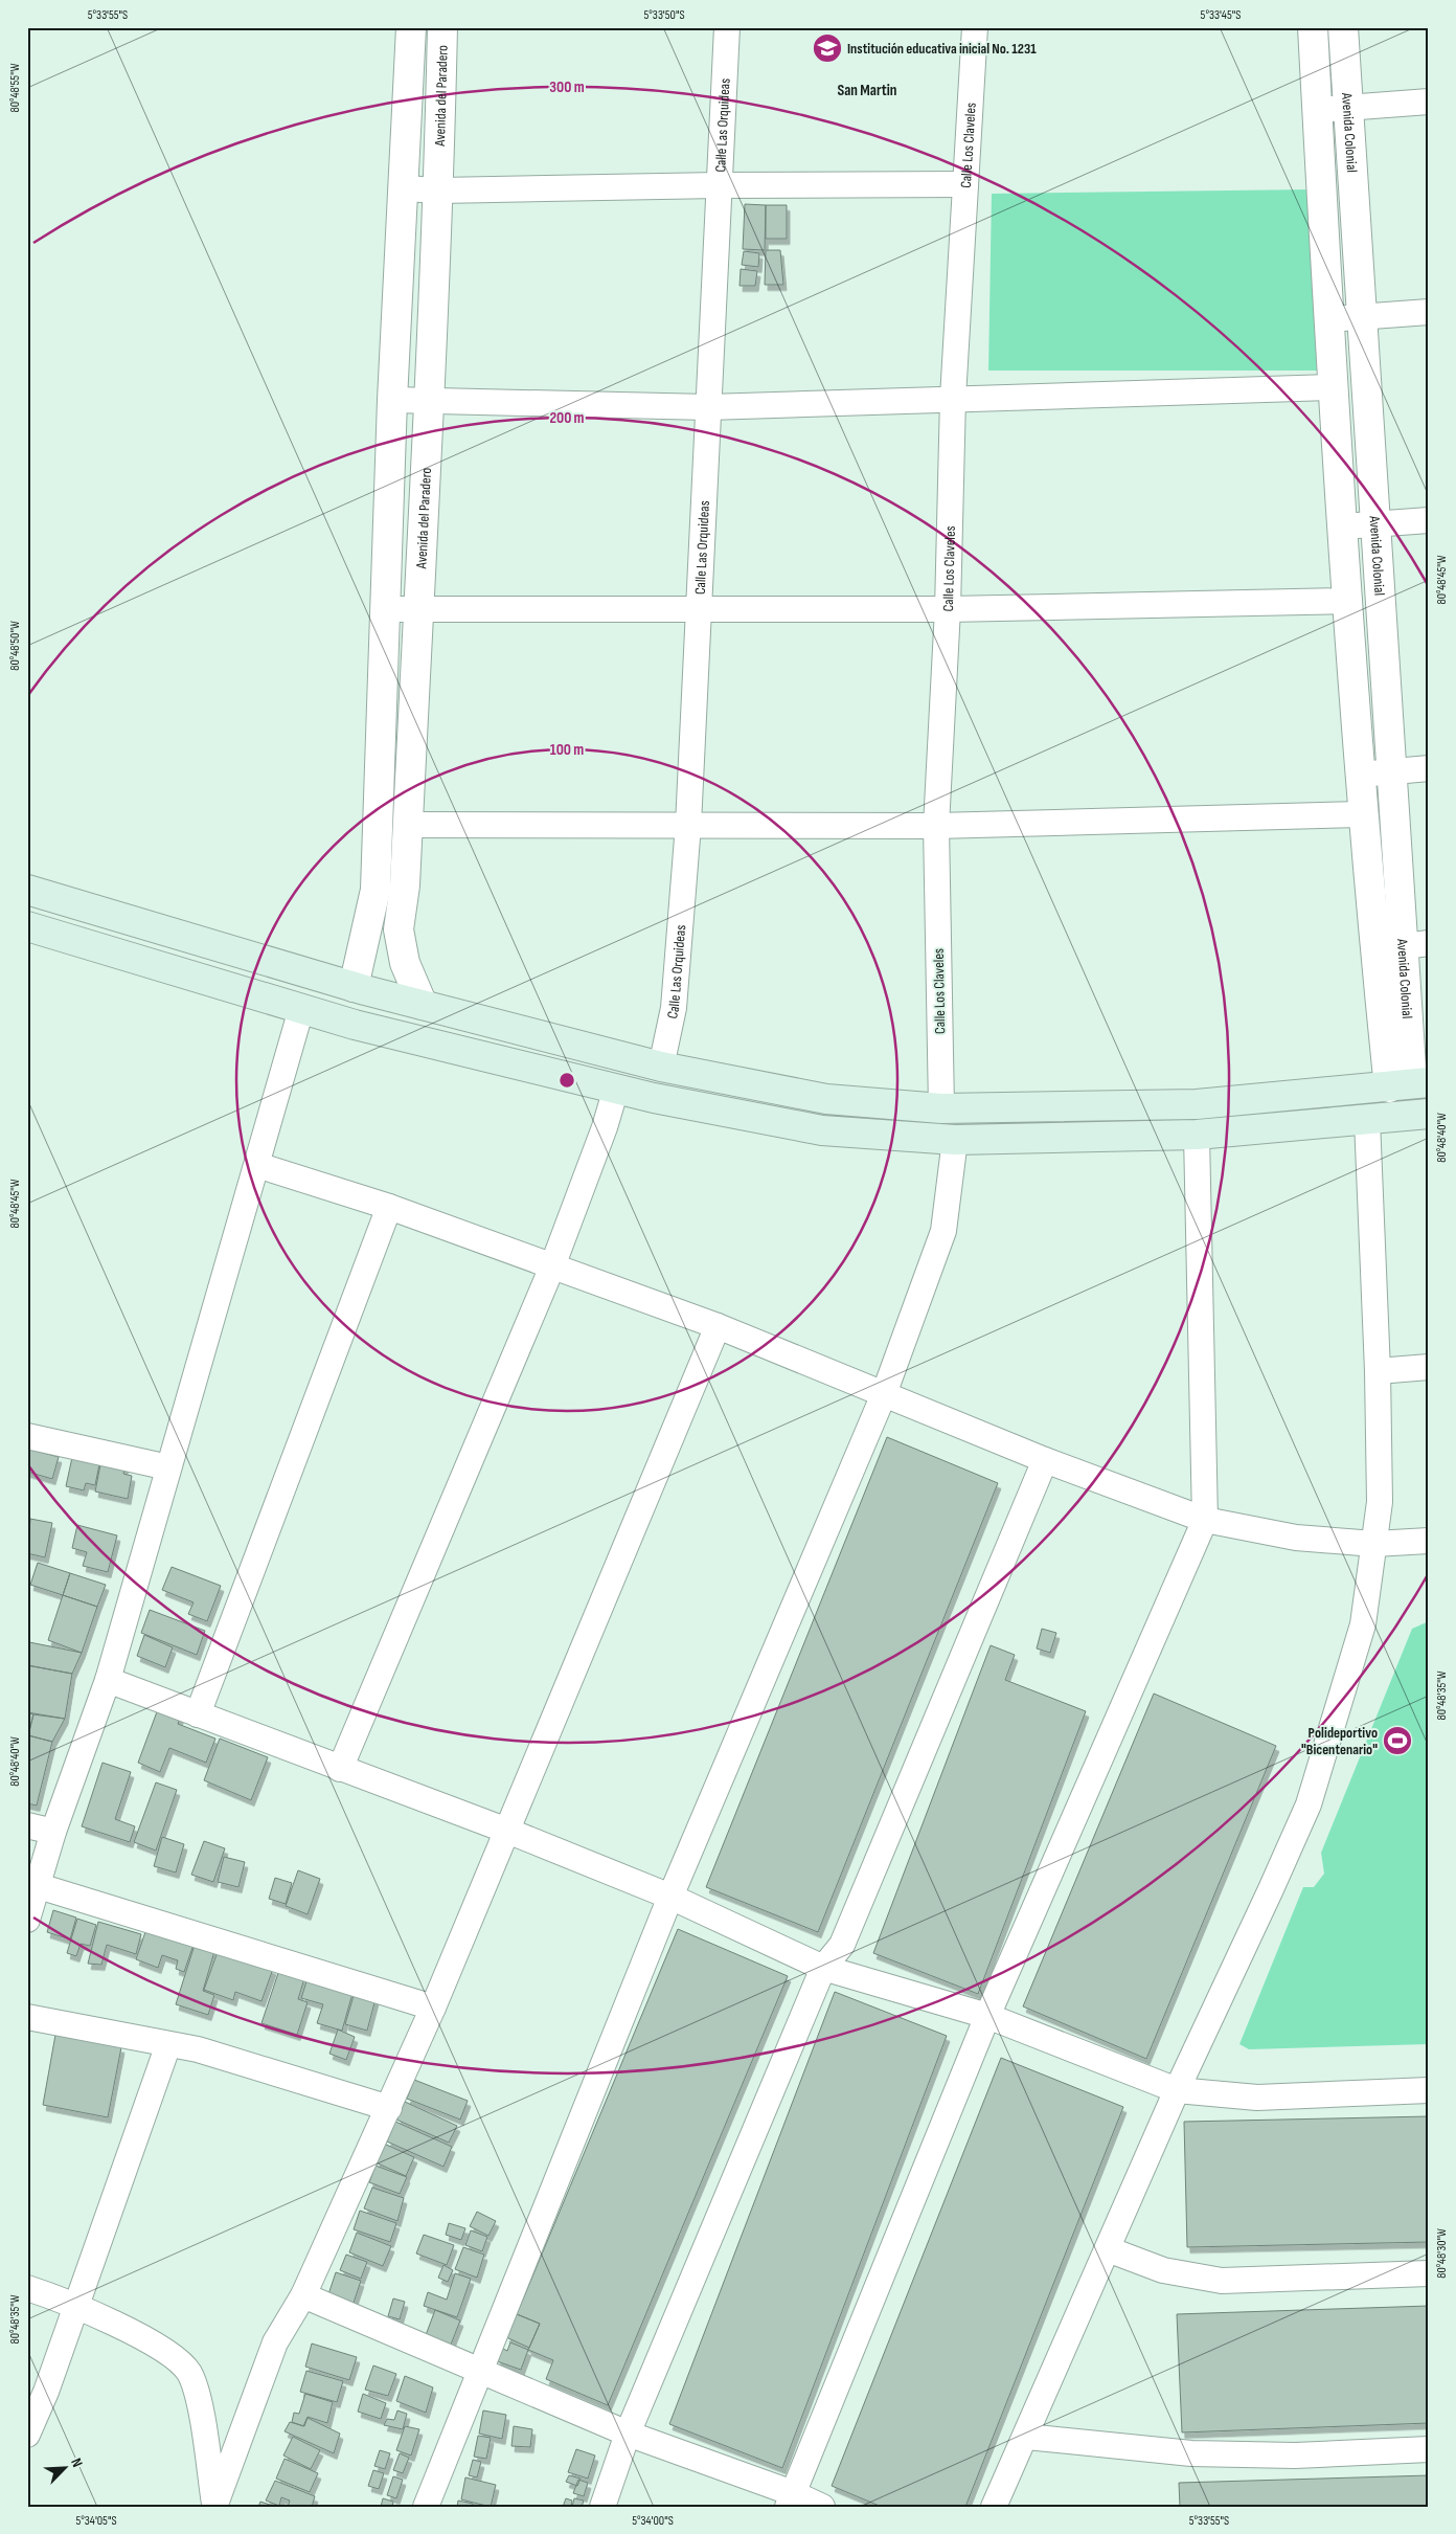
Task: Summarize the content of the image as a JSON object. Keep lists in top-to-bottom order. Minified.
{"streets":{"street":["Avenida del Paradero","Calle Las Orquideas","Avenida Colonial","Calle Los Claveles"]},"districts":["San Martin"],"places":{"school or university":["Institución educativa inicial No. 1231"],"sports":["Polideportivo \"Bicentenario\""]},"north":"top right","coordinates":["5°33'55\"S","5°33'50\"S","5°33'45\"S","80°48'55\"W","80°48'45\"W","80°48'50\"W","80°48'40\"W","80°48'35\"W","80°48'30\"W","5°34'05\"S","5°34'00\"S"],"rings":["300 m","200 m","100 m"]}
